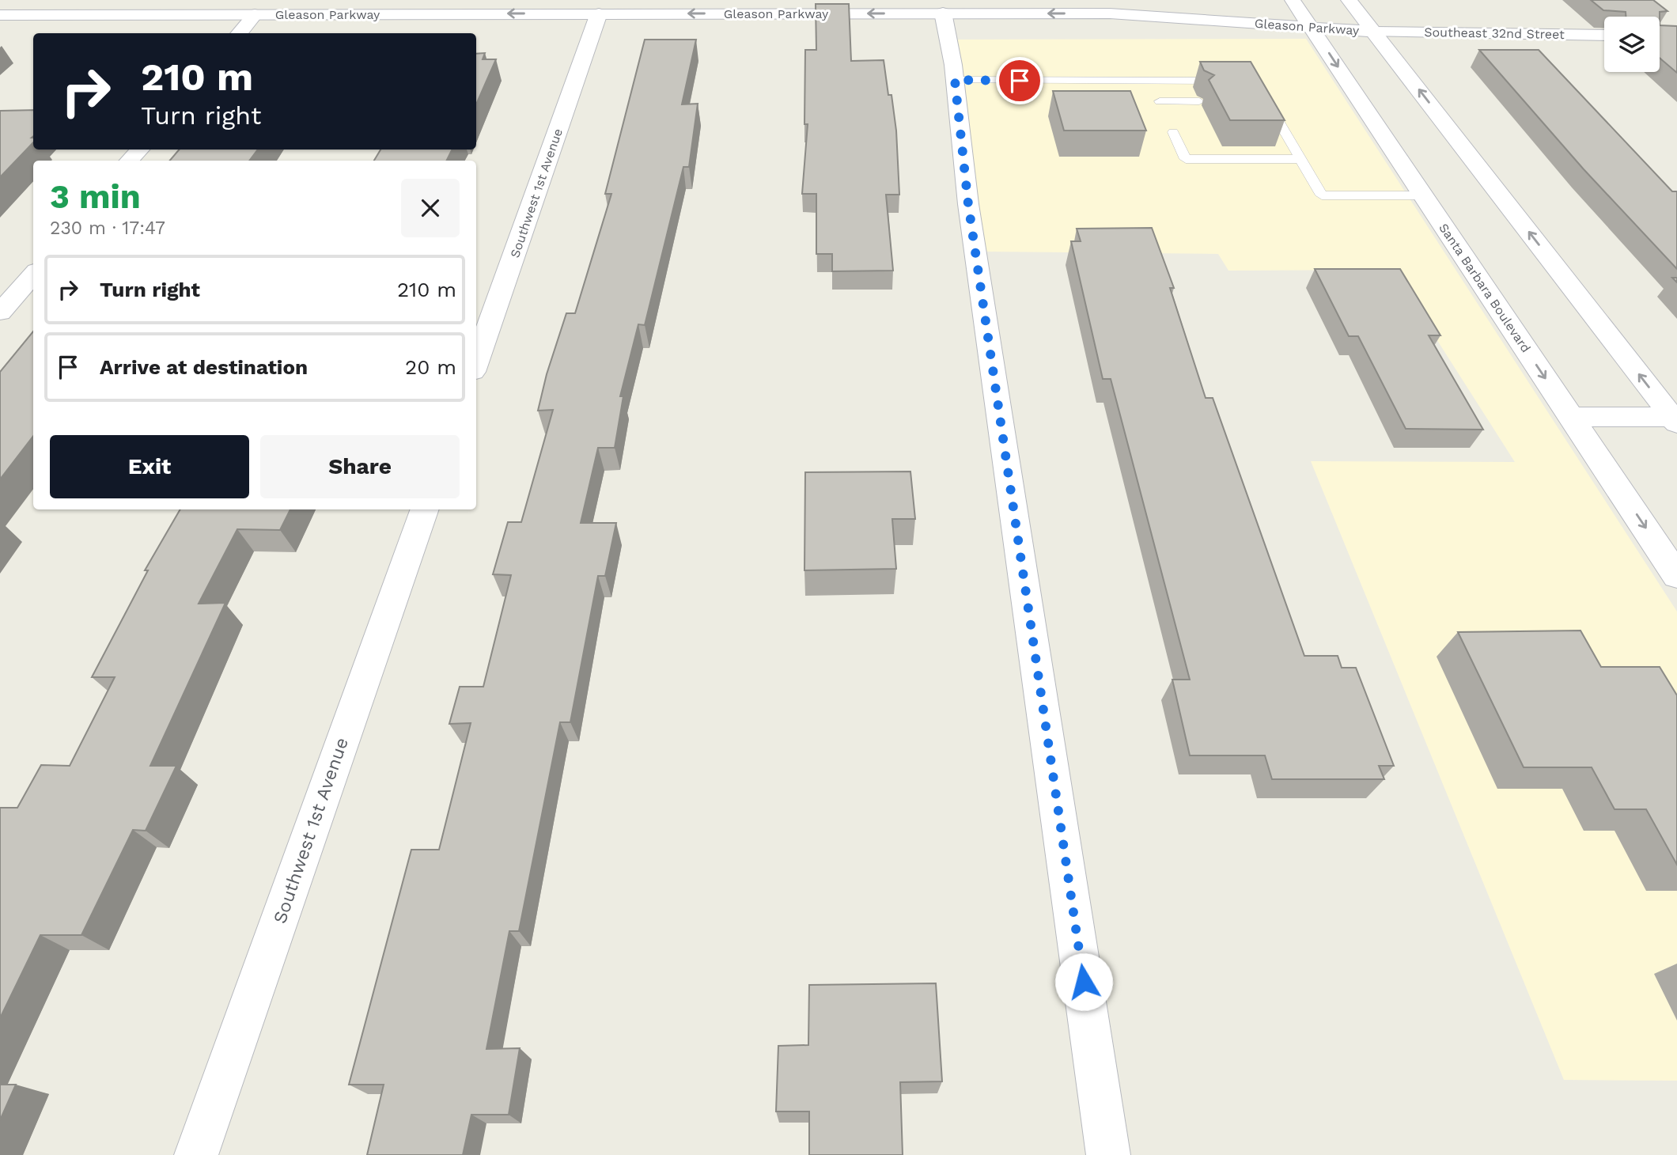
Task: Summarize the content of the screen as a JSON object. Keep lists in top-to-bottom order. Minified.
{"streets":{"main road":["Gleason Parkway","Southeast 32nd Street","Southwest 1st Avenue","Santa Barbara Boulevard"]},"crossings":[["Gleason Parkway","Southeast 32nd Street"],["Gleason Parkway","Southwest 1st Avenue"],["Gleason Parkway","Santa Barbara Boulevard"]],"one_way":["Gleason Parkway"],"page":{"turn":["210 m","Turn right"],"heading":["3 min","230 m · 17:47"],"list":[{"name":"Turn right","value":"210 m"},{"name":"Arrive at destination","value":"20 m"}],"buttons":["Exit","Share"]}}
